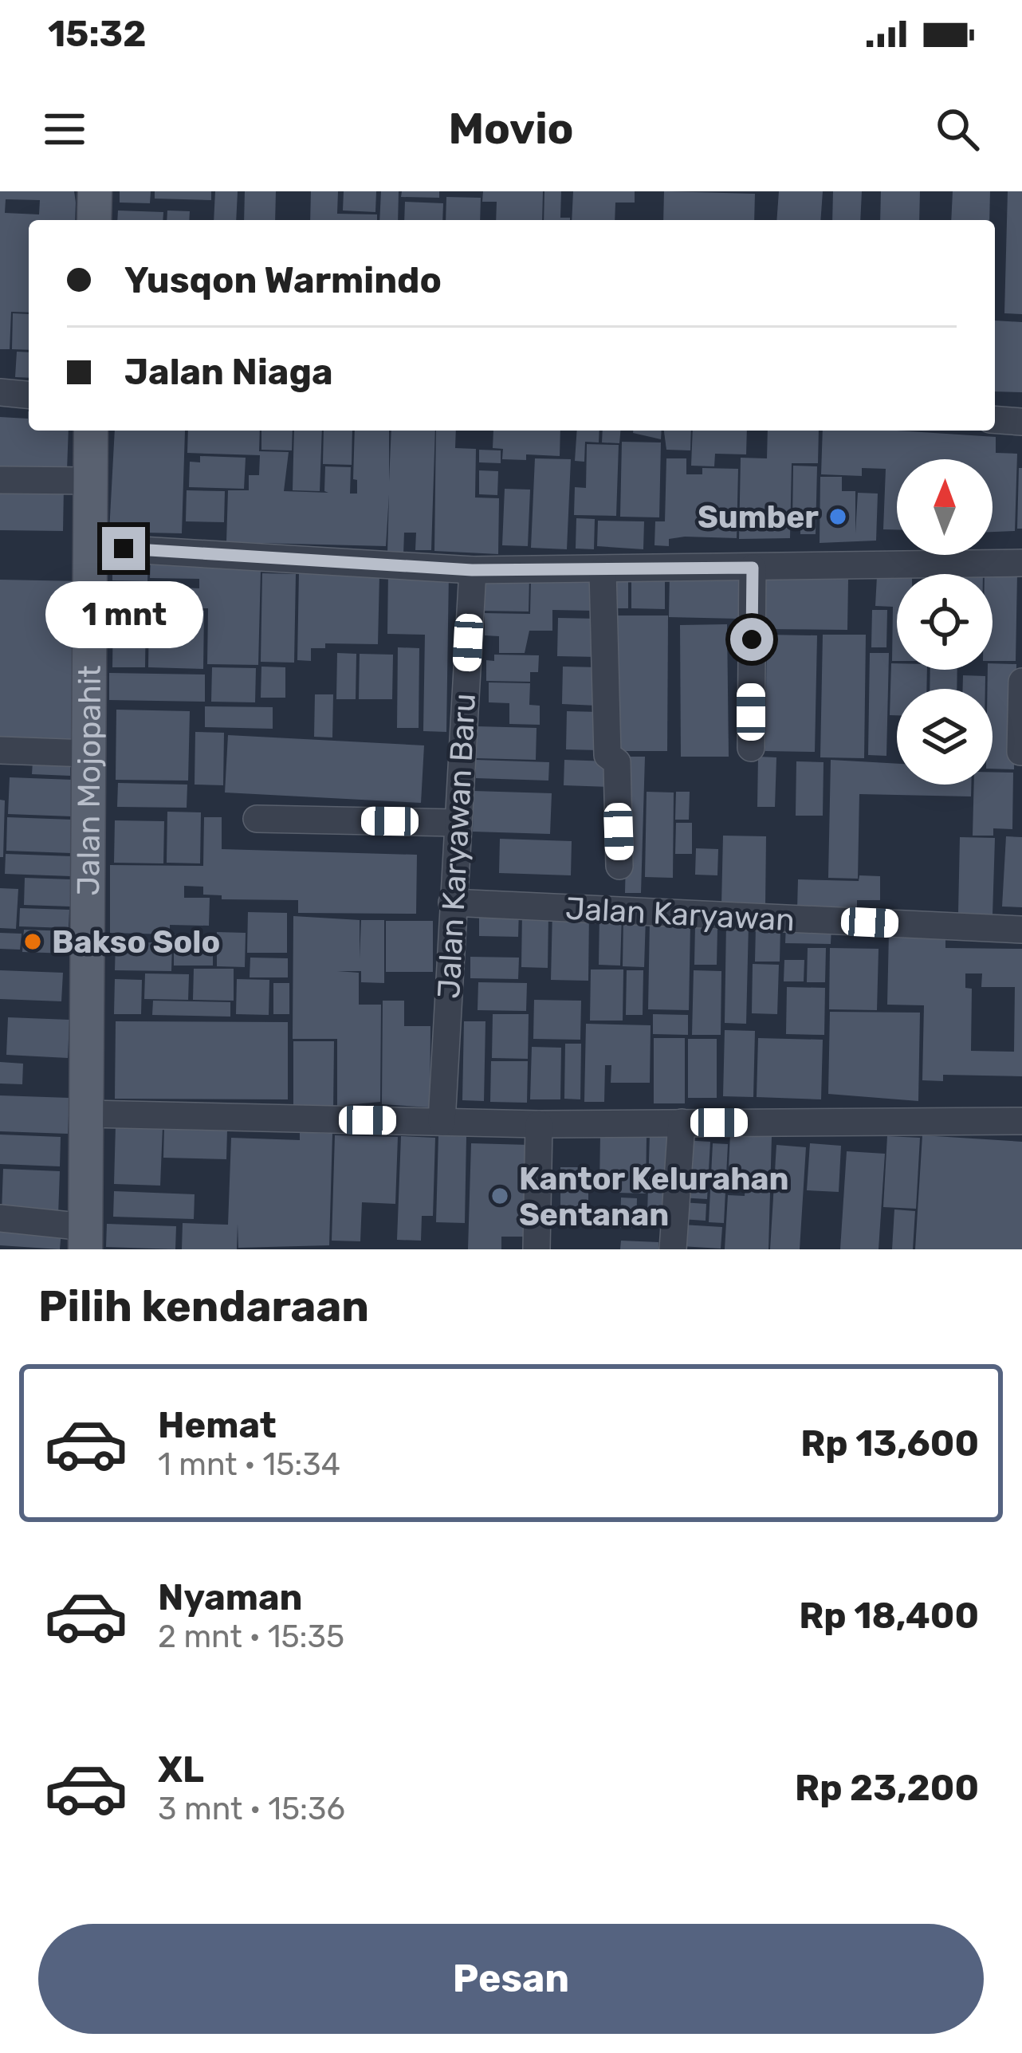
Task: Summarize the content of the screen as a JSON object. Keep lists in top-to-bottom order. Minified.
{"streets":{"main road":["Jalan Mojopahit"],"street":["Jalan Karyawan Baru","Jalan Karyawan"]},"crossings":[["Jalan Karyawan Baru","Jalan Karyawan"]],"places":["Sumber","Bakso Solo","Kantor Kelurahan Sentanan"],"north":"top","page":{"status":"15:32","header":"Movio","banner":["Yusqon Warmindo","Jalan Niaga"],"bubble":"1 mnt","heading":"Pilih kendaraan","list":[{"name":"Hemat","note":"1 mnt · 15:34","value":"Rp 13,600"},{"name":"Nyaman","note":"2 mnt · 15:35","value":"Rp 18,400"},{"name":"XL","note":"3 mnt · 15:36","value":"Rp 23,200"}],"buttons":"Pesan"}}
